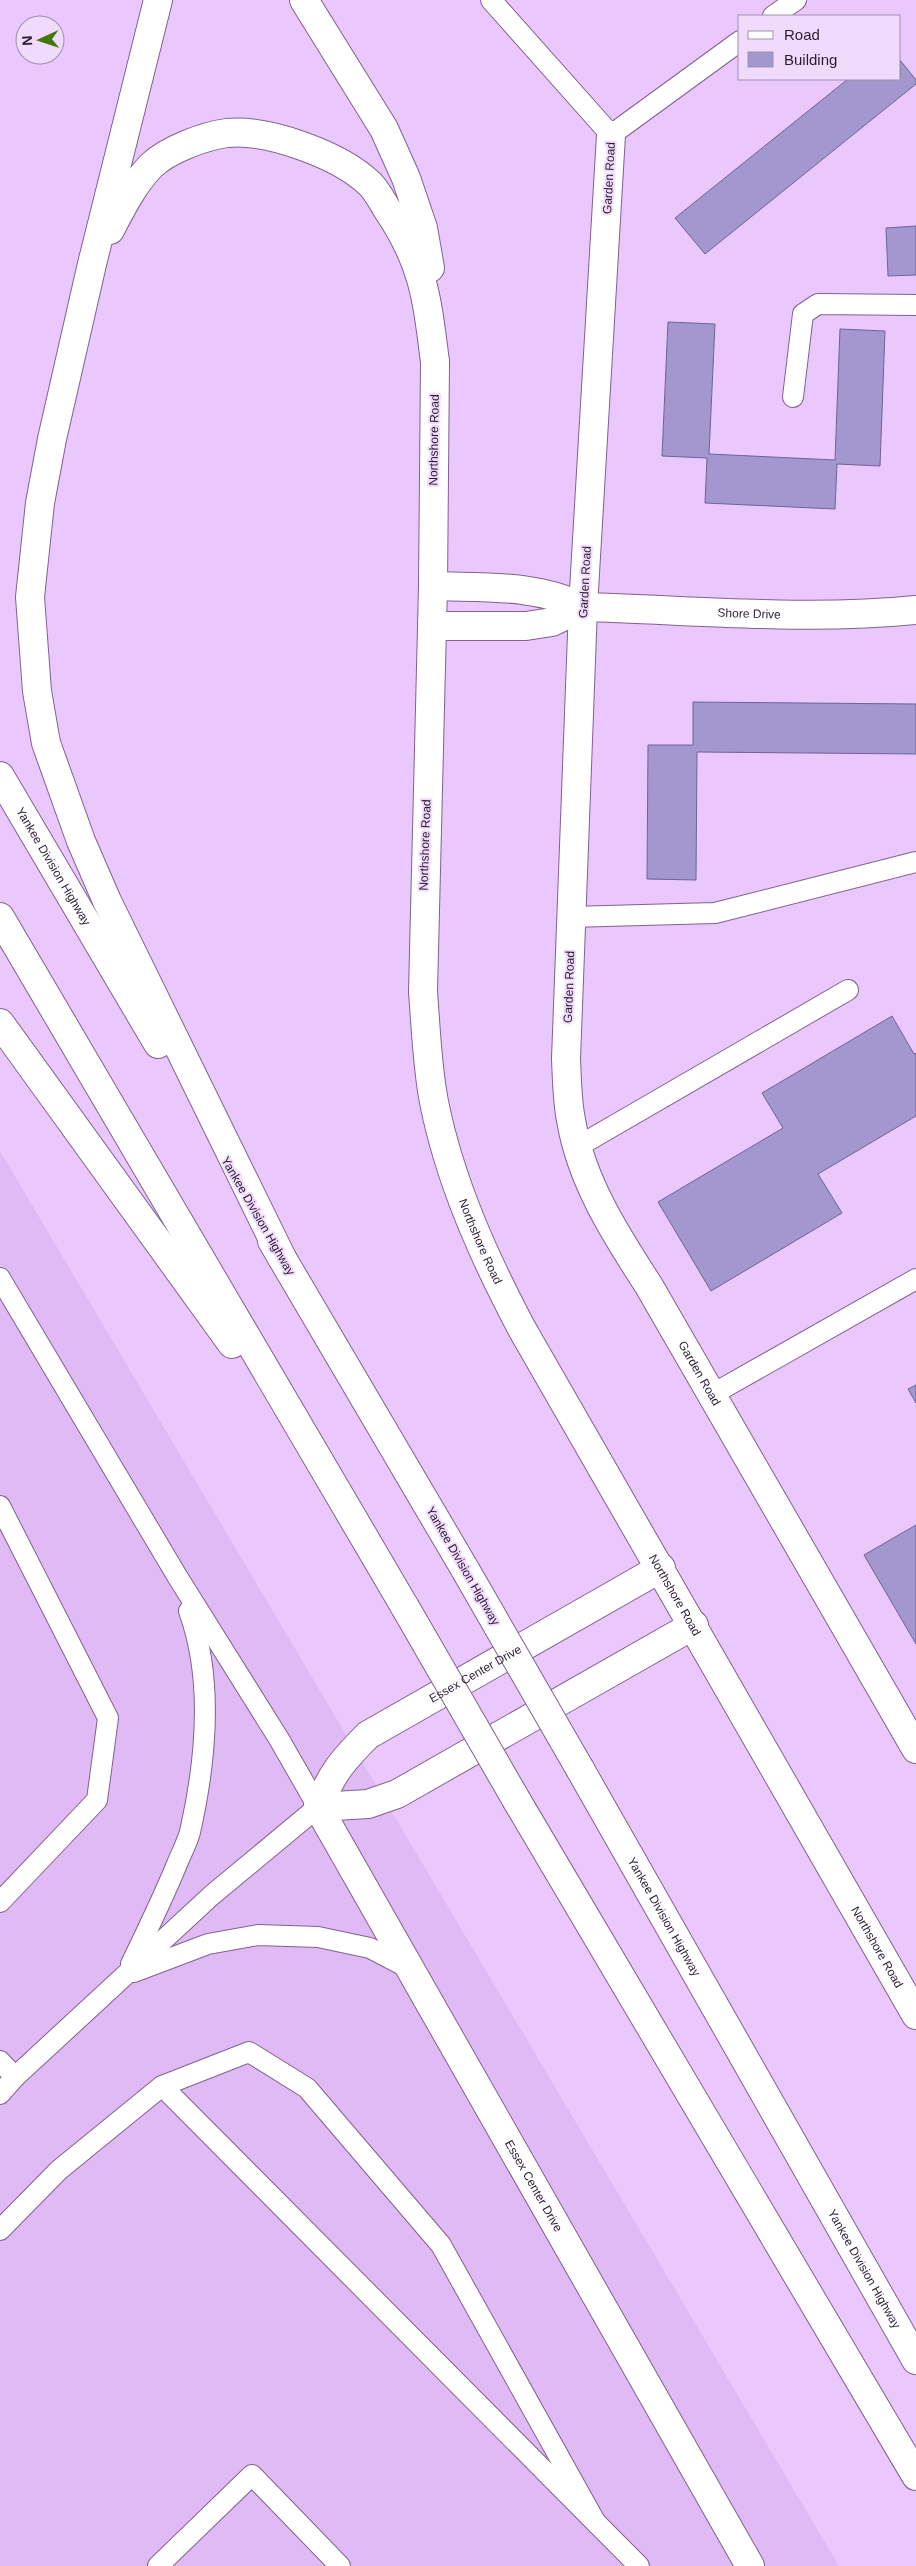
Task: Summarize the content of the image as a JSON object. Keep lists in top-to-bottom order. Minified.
{"streets":{"main road":["Garden Road","Northshore Road","Shore Drive","Yankee Division Highway","Essex Center Drive"]},"crossings":[["Garden Road","Shore Drive"],["Northshore Road","Shore Drive"],["Northshore Road","Essex Center Drive"]],"legend":["Road","Building"],"north":"left"}
